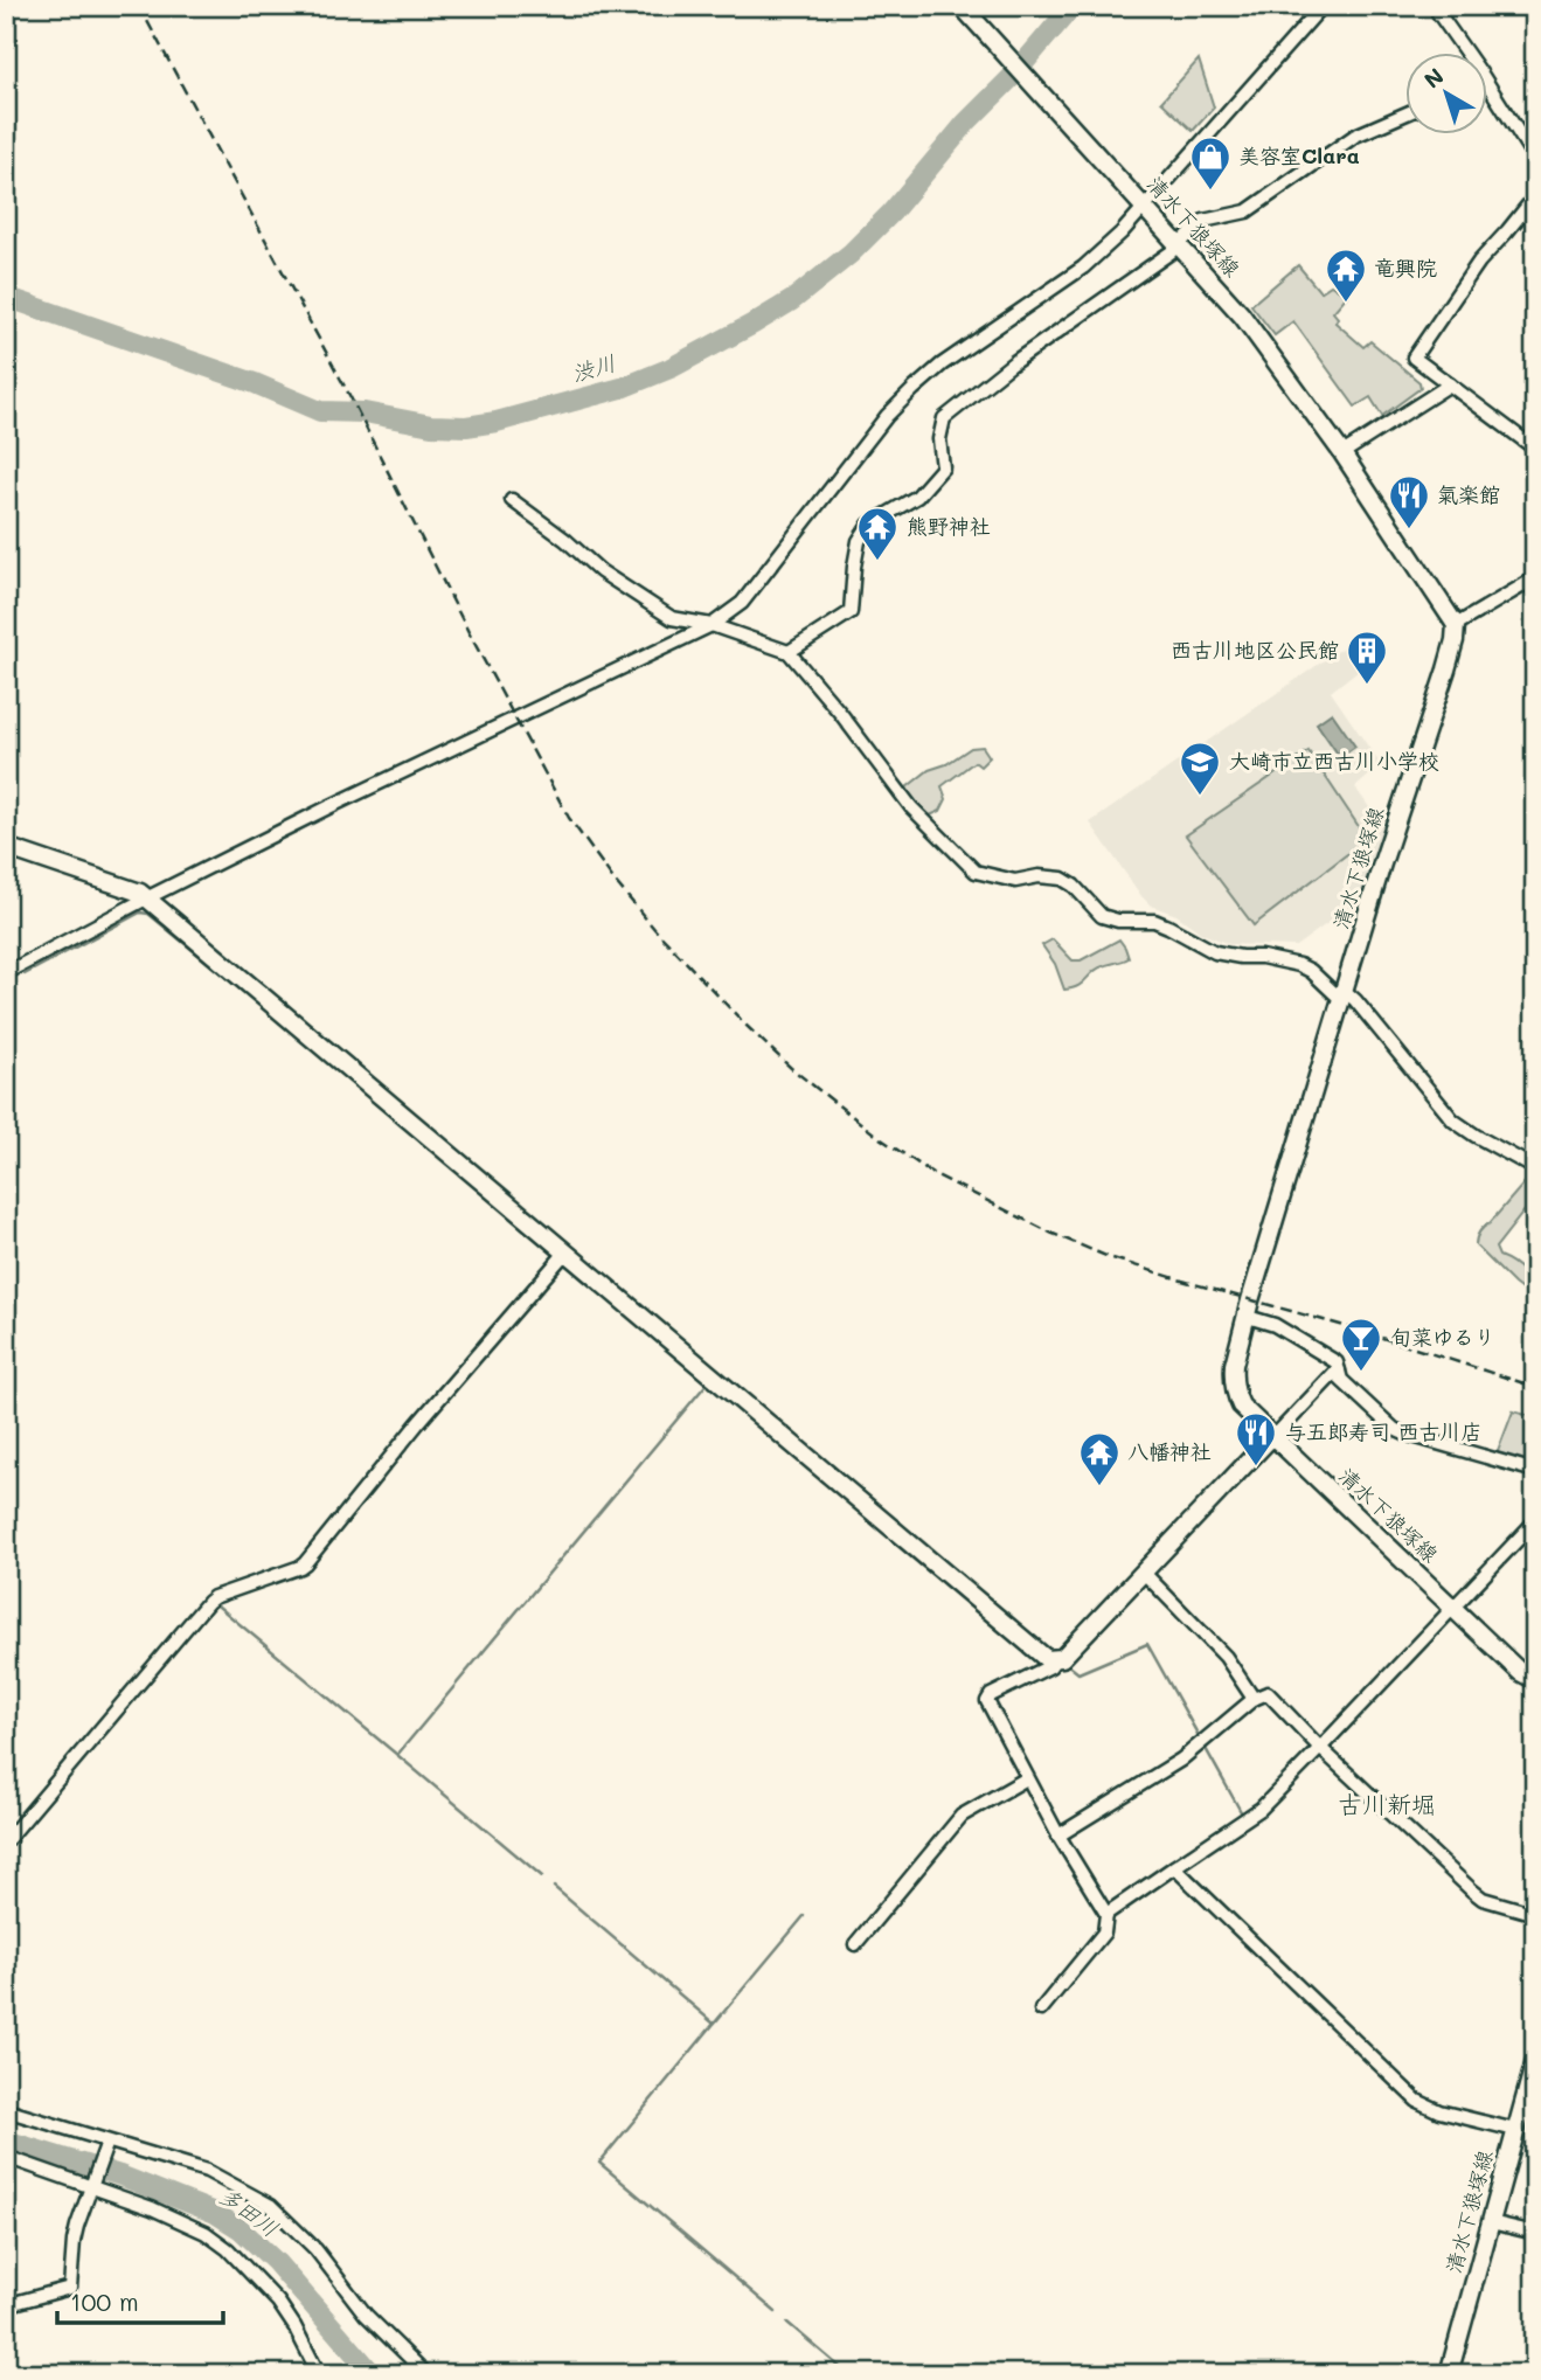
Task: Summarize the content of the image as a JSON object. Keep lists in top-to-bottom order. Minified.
{"streets":{"main road":["清水下狼塚線"]},"districts":["古川新堀"],"water":["渋川","多田川"],"places":{"shop":["美容室Clara"],"temple":["竜興院","熊野神社","八幡神社"],"restaurant":["氣楽館","与五郎寿司 西古川店"],"building":["西古川地区公民館"],"school or university":["大崎市立西古川小学校"],"bar":["旬菜ゆるり"]},"scale_bar":"100 m","north":"top left"}
